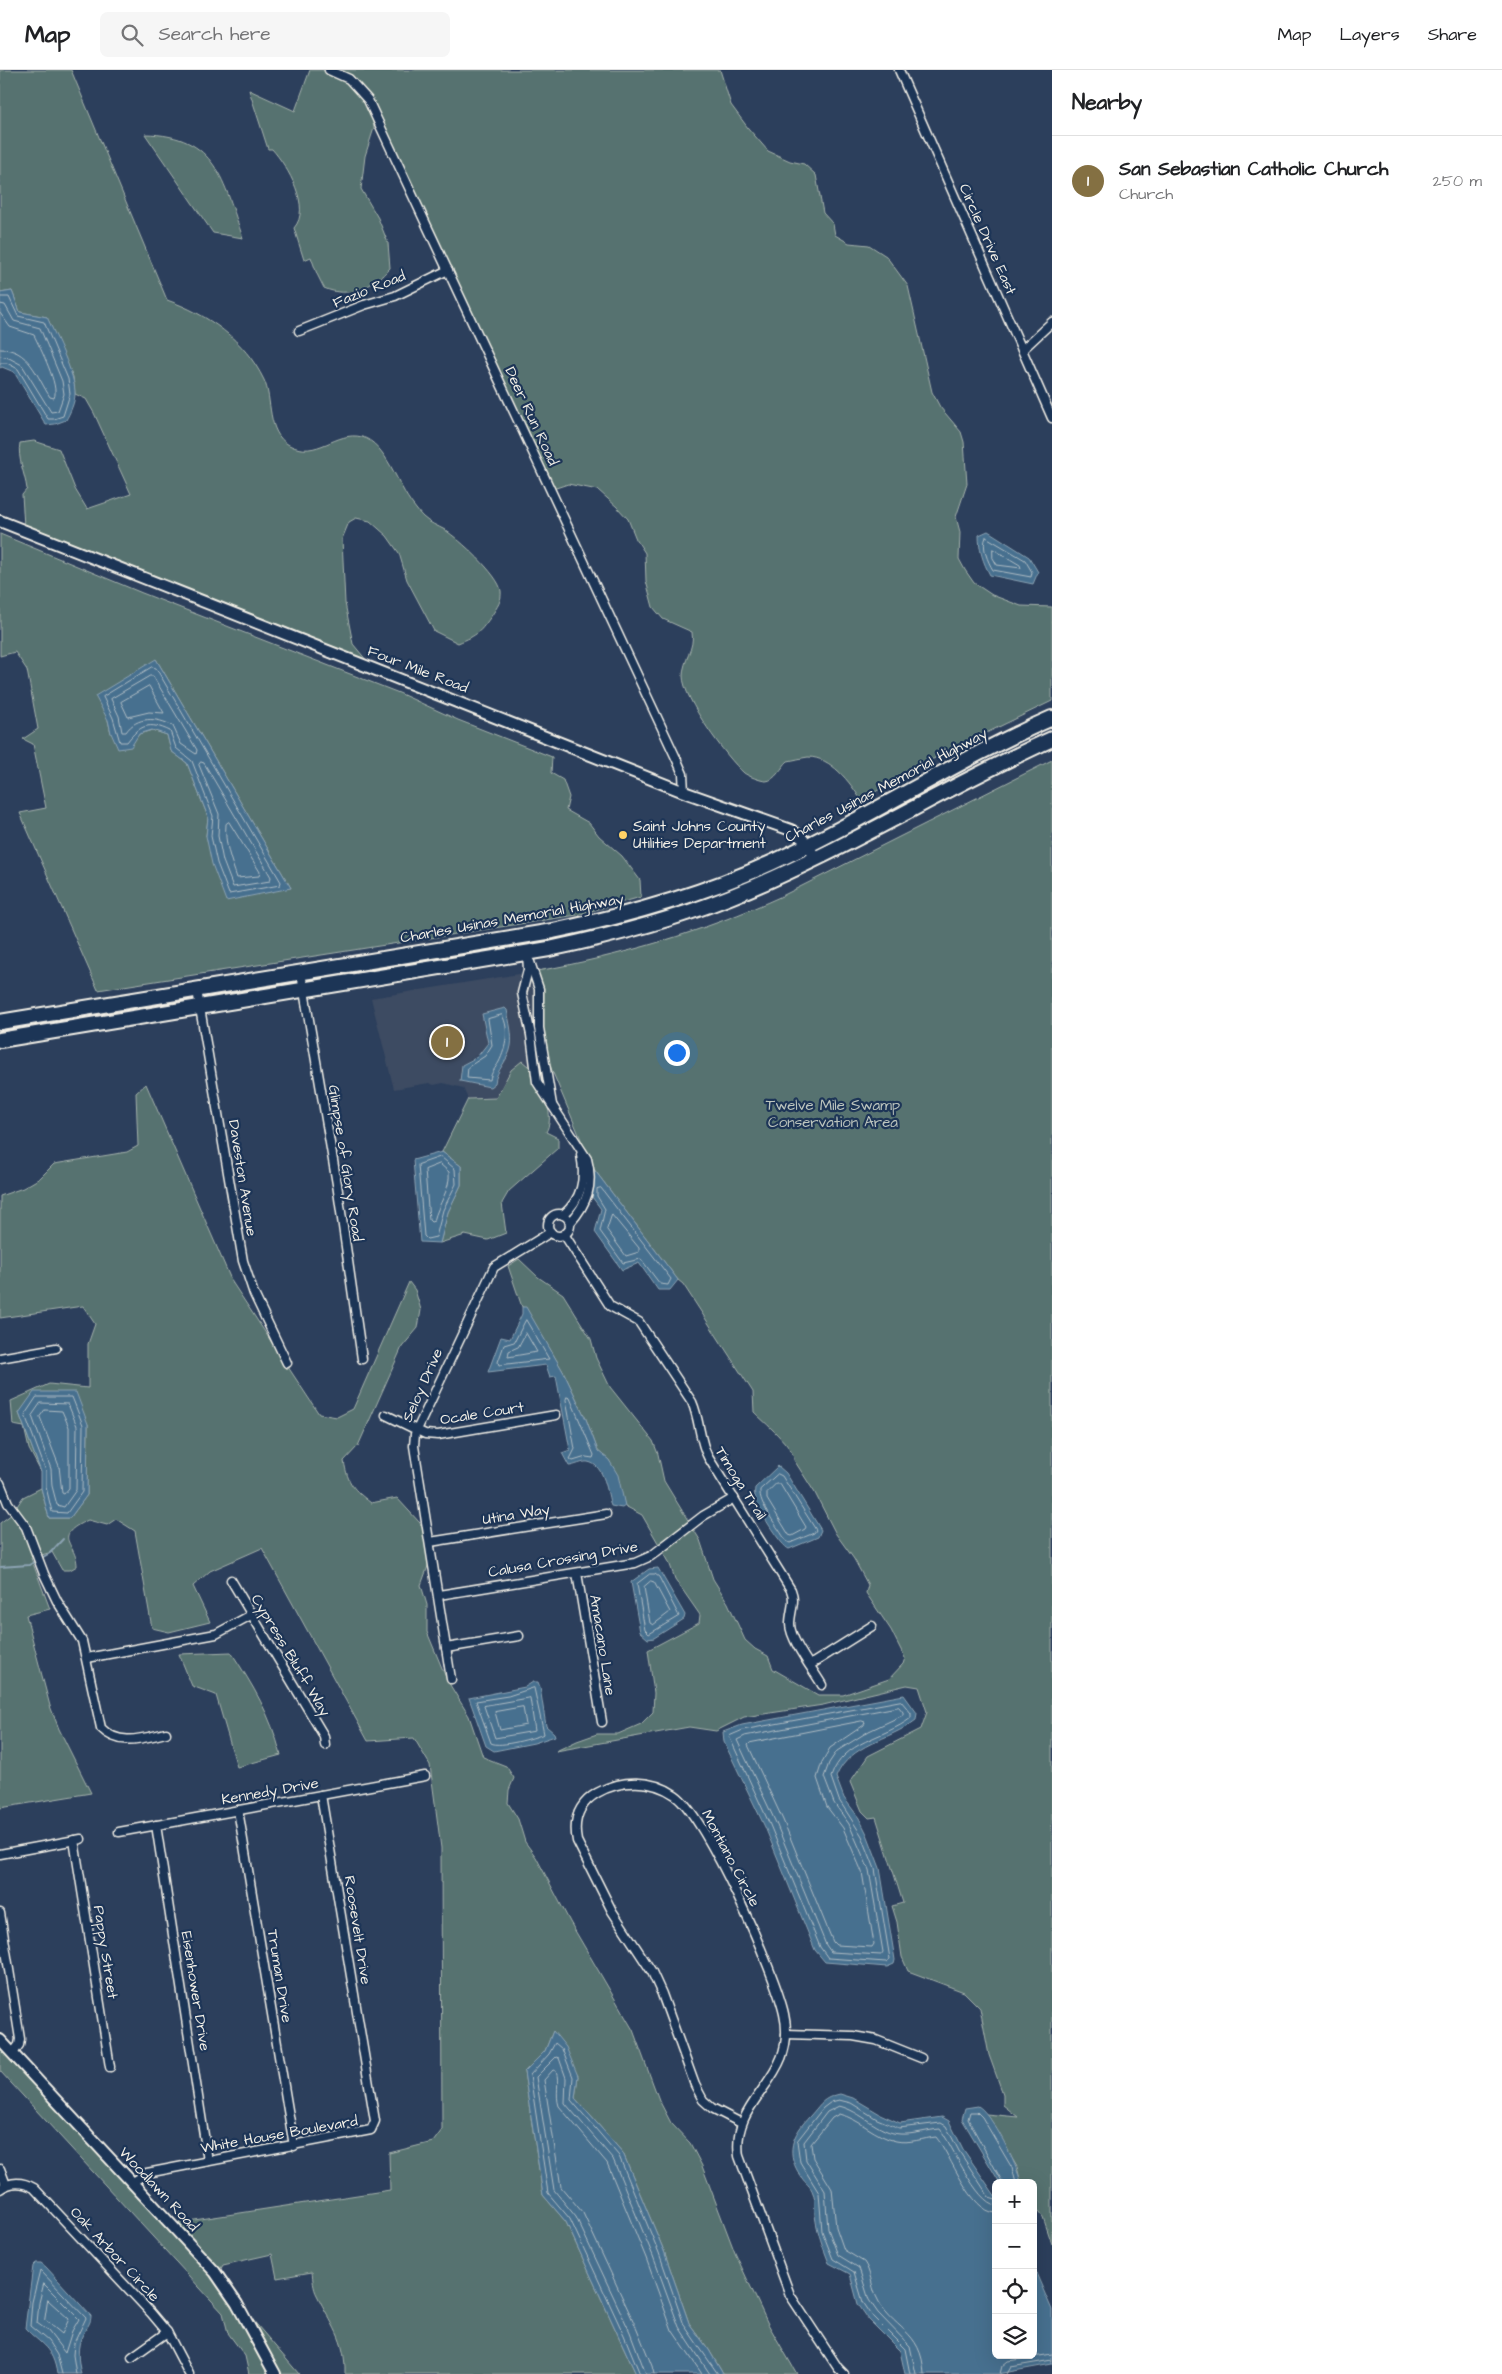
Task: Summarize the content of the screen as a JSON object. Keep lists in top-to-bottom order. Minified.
{"streets":{"highway":["Charles Usinas Memorial Highway"],"main road":["Four Mile Road","Woodlawn Road"],"street":["Circle Drive East","Fazio Road","Deer Run Road","Glimpse of Glory Road","Daveston Avenue","Seloy Drive","Ocale Court","Timoga Trail","Utina Way","Calusa Crossing Drive","Amacano Lane","Cypress Bluff Way","Kennedy Drive","Montiano Circle","Roosevelt Drive","Pappy Street","Truman Drive","Eisenhower Drive","White House Boulevard","Oak Arbor Circle"]},"crossings":[["Fazio Road","Deer Run Road"],["Deer Run Road","Four Mile Road"],["Four Mile Road","Charles Usinas Memorial Highway"],["Charles Usinas Memorial Highway","Glimpse of Glory Road"],["Charles Usinas Memorial Highway","Daveston Avenue"],["Seloy Drive","Ocale Court"],["Seloy Drive","Timoga Trail"],["Seloy Drive","Utina Way"],["Seloy Drive","Calusa Crossing Drive"],["Timoga Trail","Calusa Crossing Drive"],["Calusa Crossing Drive","Amacano Lane"],["Kennedy Drive","Roosevelt Drive"],["Kennedy Drive","Truman Drive"],["Kennedy Drive","Eisenhower Drive"],["Roosevelt Drive","White House Boulevard"],["Truman Drive","White House Boulevard"],["Eisenhower Drive","White House Boulevard"],["White House Boulevard","Woodlawn Road"]],"parks":["Twelve Mile Swamp Conservation Area"],"places":["Saint Johns County Utilities Department"],"page":{"header":"Map","search":"Search here","nav":["Map","Layers","Share"],"heading":"Nearby","list":[{"mark":"1","name":"San Sebastian Catholic Church","note":"Church","value":"250 m"}],"pins":"1","map_buttons":["+","−"]}}
